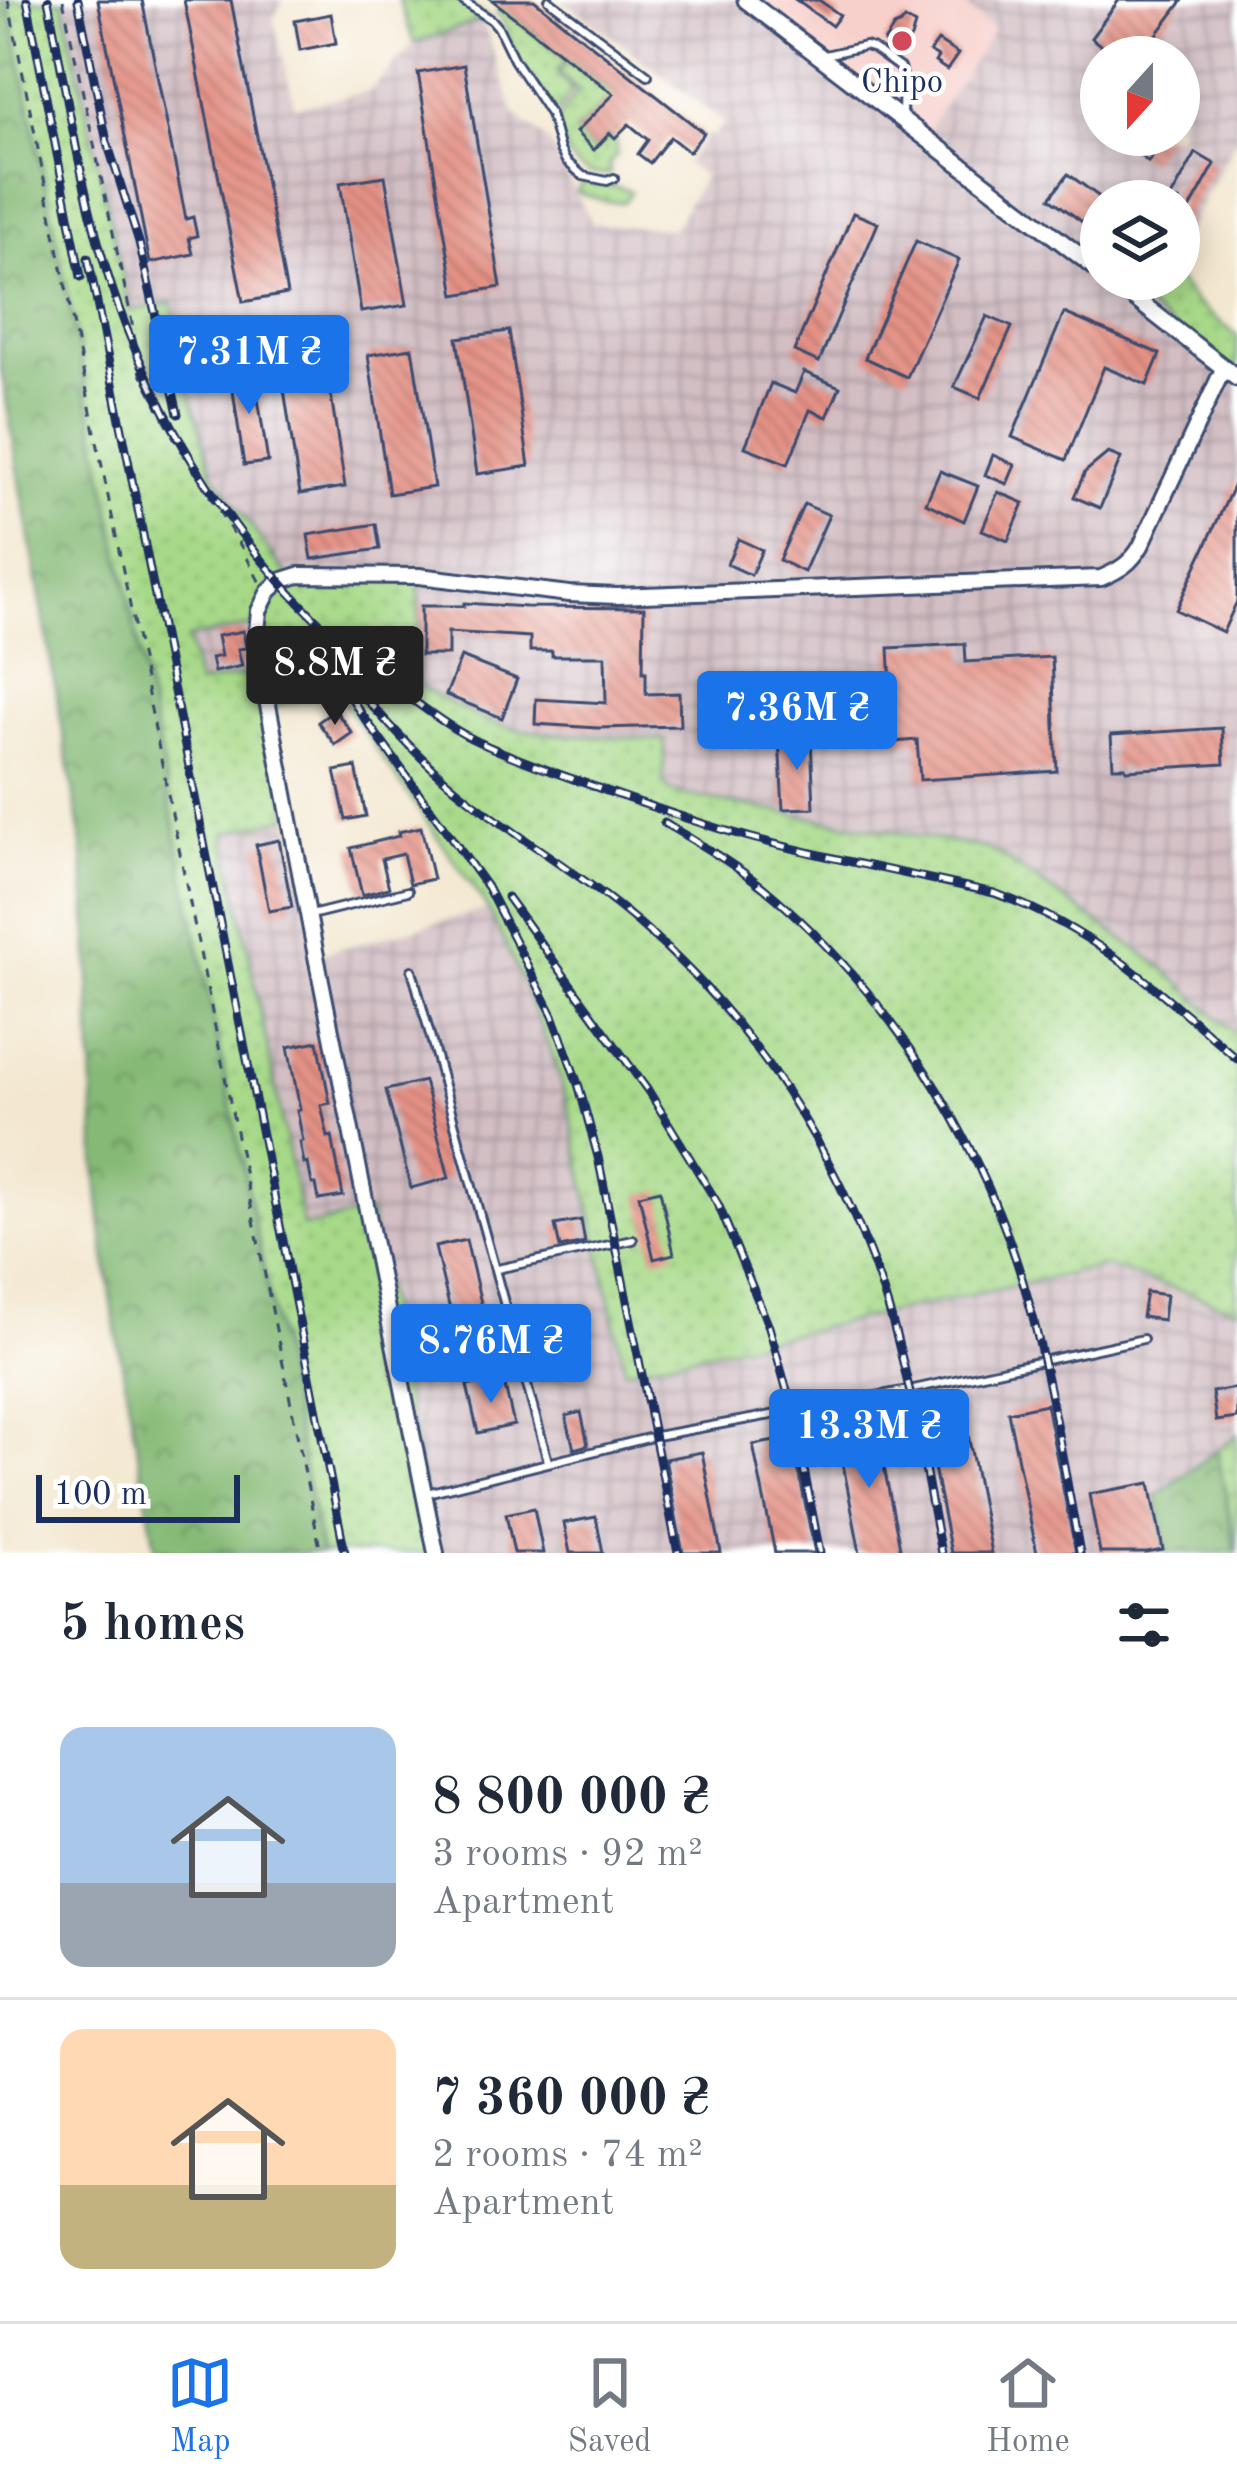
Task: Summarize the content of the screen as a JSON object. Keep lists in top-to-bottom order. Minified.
{"places":["Chipo"],"scale_bar":"100 m","north":"bottom","page":{"price":["7.31M ₴","8.8M ₴","7.36M ₴","8.76M ₴","13.3M ₴"],"scale":"100 m","heading":"5 homes","list":[{"name":"8 800 000 ₴","note":"3 rooms · 92 m² · Apartment"},{"name":"7 360 000 ₴","note":"2 rooms · 74 m² · Apartment"}],"tabs":["Map","Saved","Home"]}}
